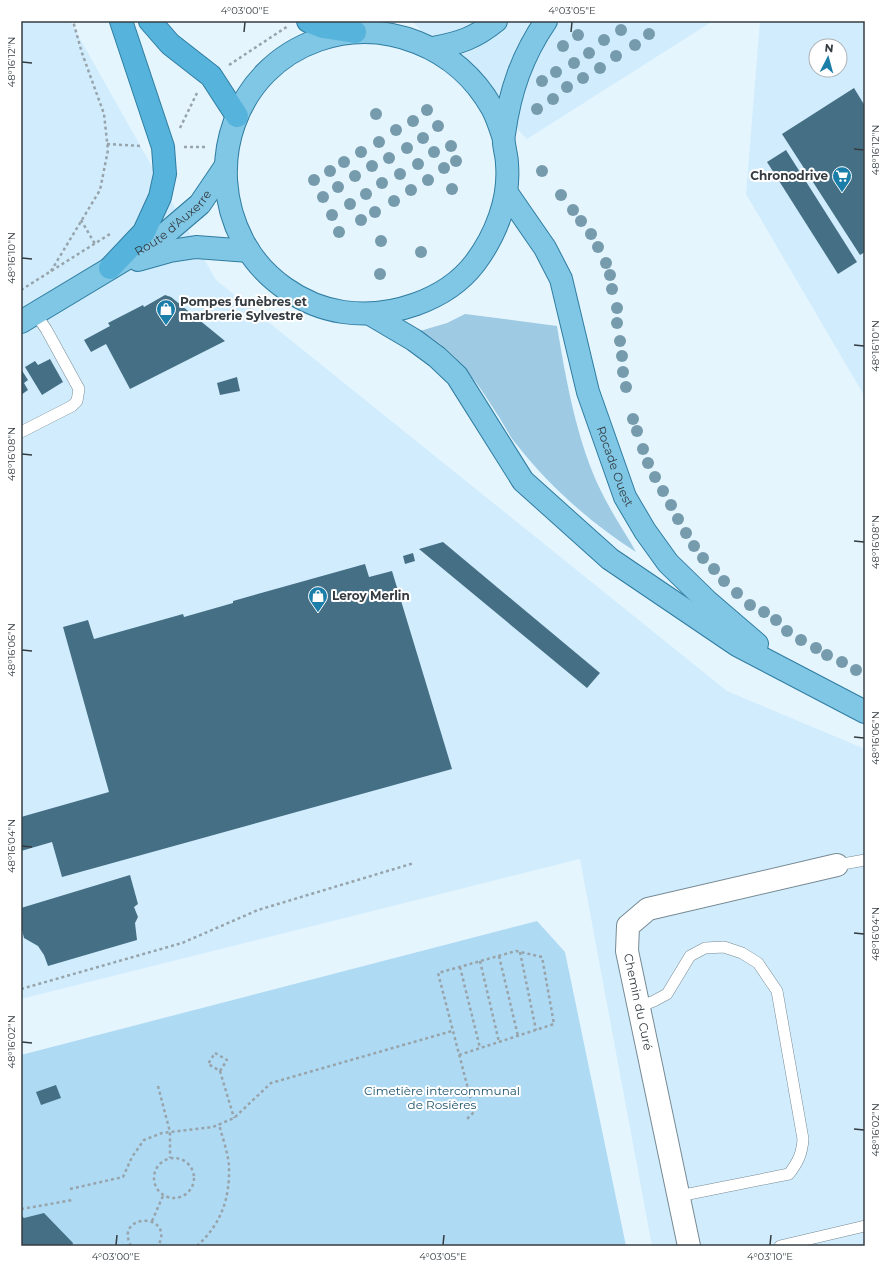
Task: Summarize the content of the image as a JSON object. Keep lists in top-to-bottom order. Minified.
{"streets":{"main road":["Route d'Auxerre","Rocade Ouest"],"street":["Chemin du Curé"]},"parks":["Cimetière intercommunal de Rosières"],"places":{"supermarket":["Chronodrive"],"shop":["Pompes funèbres et marbrerie Sylvestre","Leroy Merlin"]},"north":"top","coordinates":["4°03'00\"E","4°03'05\"E","48°16'12\"N","48°16'10\"N","48°16'08\"N","48°16'06\"N","48°16'04\"N","48°16'02\"N","4°03'10\"E"]}
